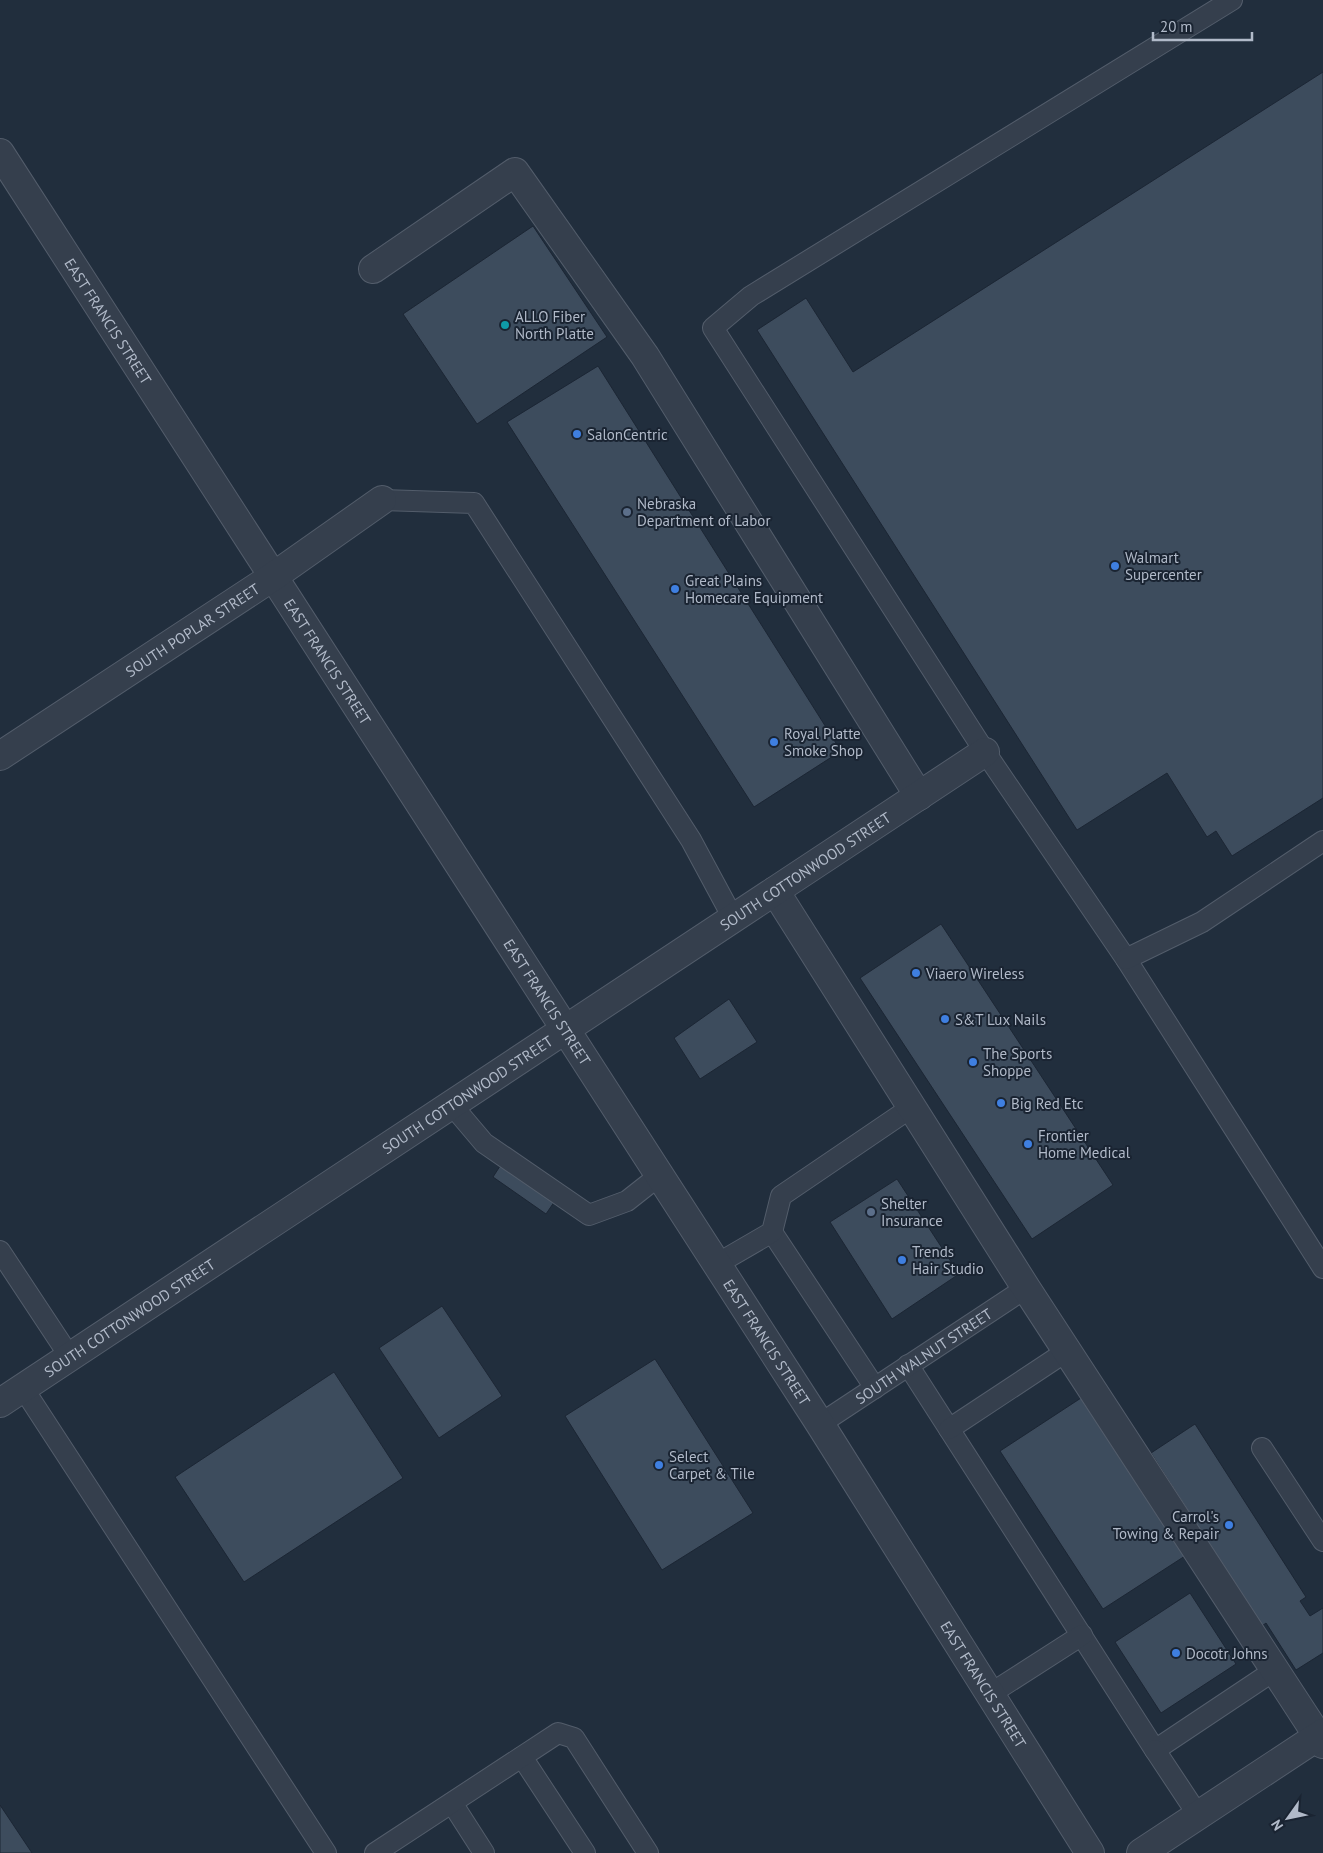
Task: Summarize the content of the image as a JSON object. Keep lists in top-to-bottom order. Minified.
{"streets":{"street":["EAST FRANCIS STREET","SOUTH POPLAR STREET","SOUTH COTTONWOOD STREET"],"lane":["SOUTH WALNUT STREET"]},"crossings":[["EAST FRANCIS STREET","SOUTH POPLAR STREET"],["EAST FRANCIS STREET","SOUTH COTTONWOOD STREET"],["EAST FRANCIS STREET","SOUTH WALNUT STREET"]],"places":["ALLO Fiber North Platte","SalonCentric","Nebraska Department of Labor","Walmart Supercenter","Great Plains Homecare Equipment","Royal Platte Smoke Shop","Viaero Wireless","S&T Lux Nails","The Sports Shoppe","Big Red Etc","Frontier Home Medical","Shelter Insurance","Trends Hair Studio","Select Carpet & Tile","Carrol's Towing & Repair","Docotr Johns"],"scale_bar":"20 m","north":"bottom left"}
